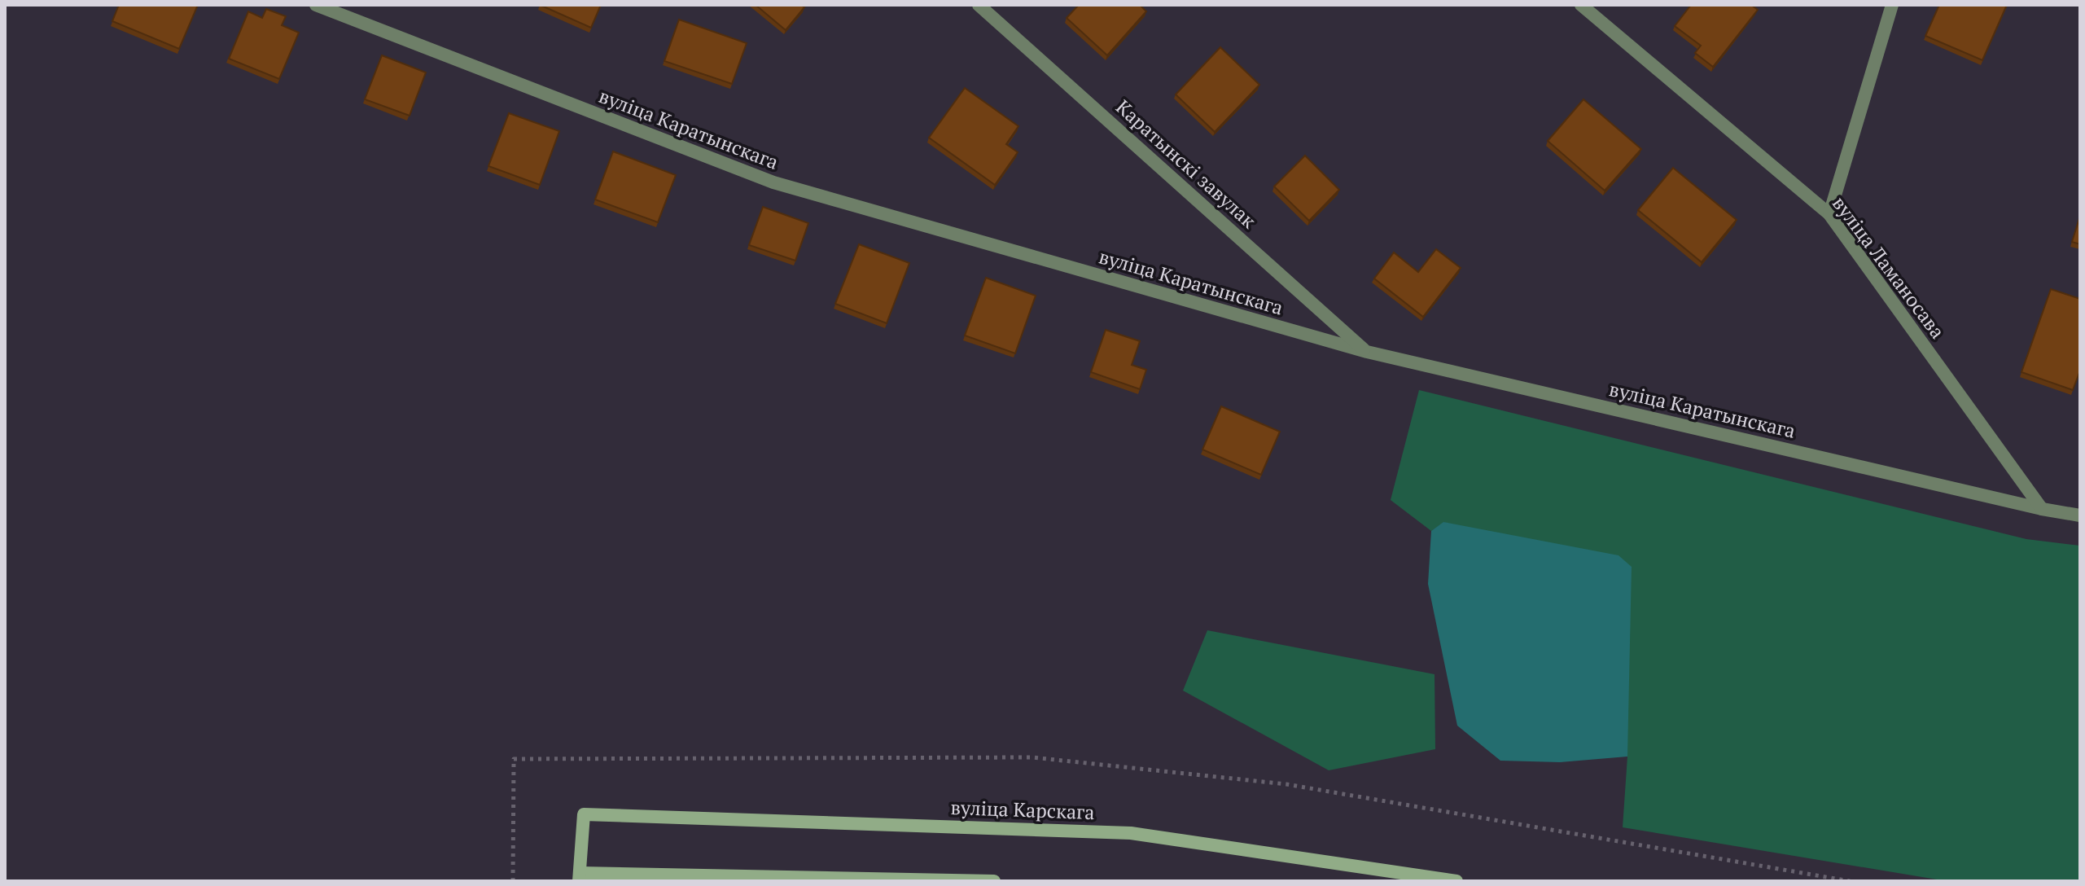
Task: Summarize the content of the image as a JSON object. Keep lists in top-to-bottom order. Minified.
{"streets":{"street":["вуліца Каратынскага","Каратынскі завулак","вуліца Ламаносава","вуліца Карскага"]},"crossings":[["вуліца Каратынскага","Каратынскі завулак"],["вуліца Каратынскага","вуліца Ламаносава"]]}
